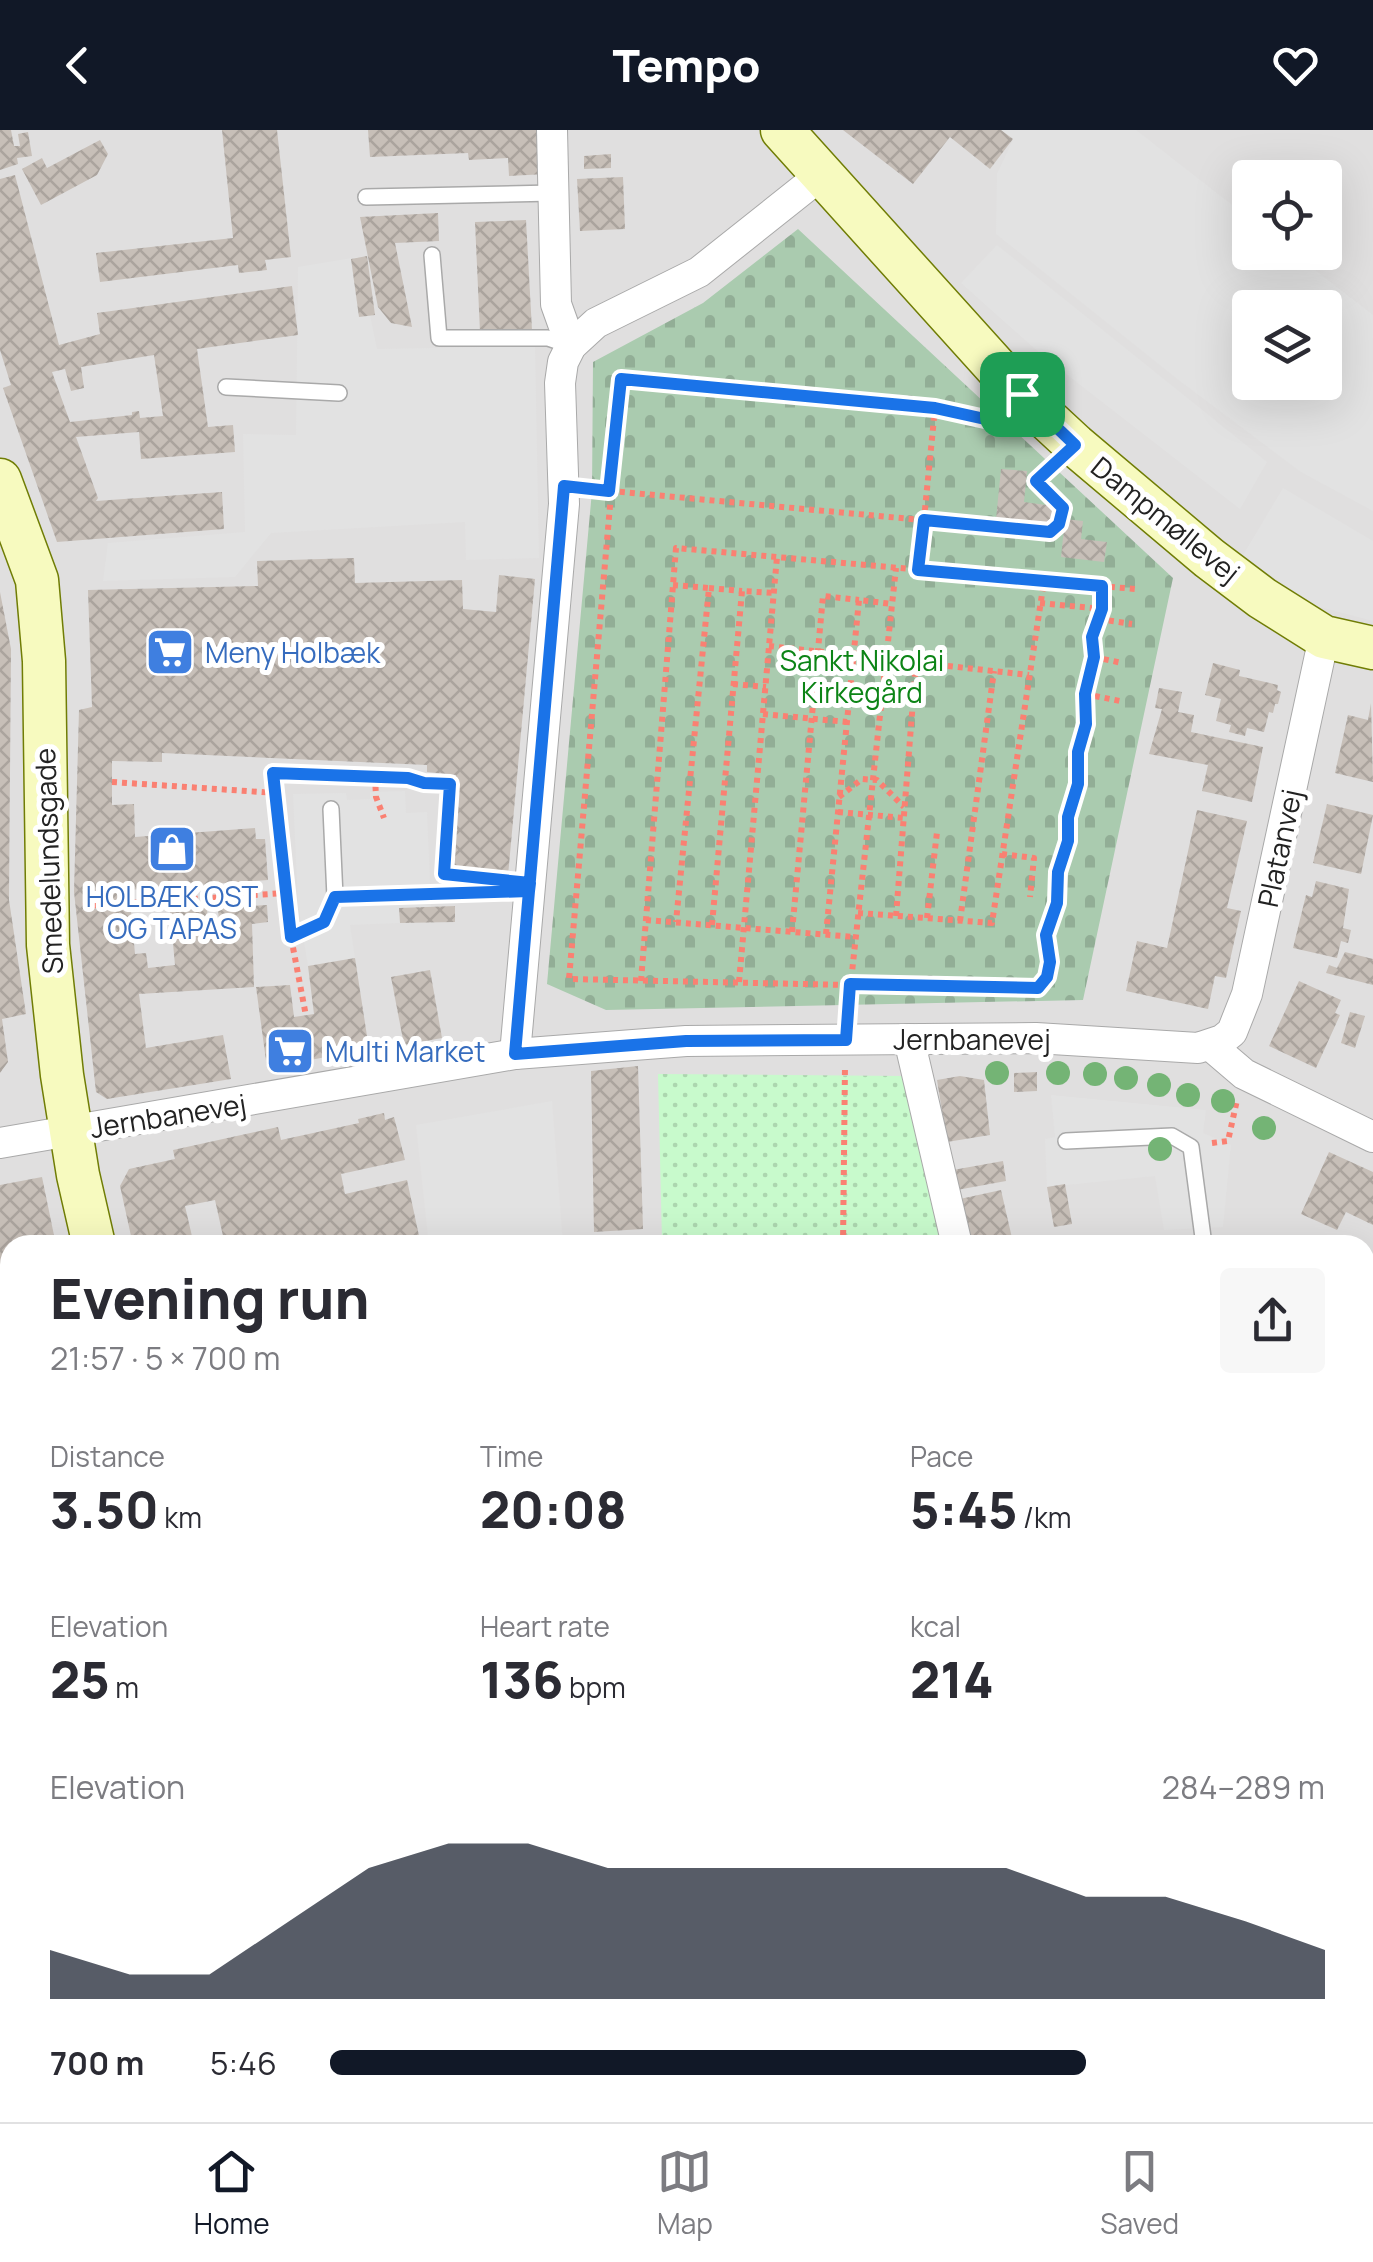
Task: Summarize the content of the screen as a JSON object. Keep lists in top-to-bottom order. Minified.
{"streets":{"street":["Dampmøllevej","Platanvej","Smedelundsgade","Jernbanevej"]},"crossings":[["Dampmøllevej","Platanvej"],["Platanvej","Jernbanevej"],["Smedelundsgade","Jernbanevej"]],"parks":["Sankt Nikolai Kirkegård"],"places":{"supermarket":["Meny Holbæk","Multi Market"],"shop":["HOLBÆK OST OG TAPAS"]},"page":{"header":"Tempo","heading":["Evening run","21:57 · 5 × 700 m"],"stats":[["Distance","3.50 km"],["Time","20:08"],["Pace","5:45 /km"],["Elevation","25 m"],["Heart rate","136 bpm"],["kcal","214"]],"chart":["Elevation","284–289 m"],"list":[{"name":"700 m","note":"5:46"}],"tabs":["Home","Map","Saved"]}}
